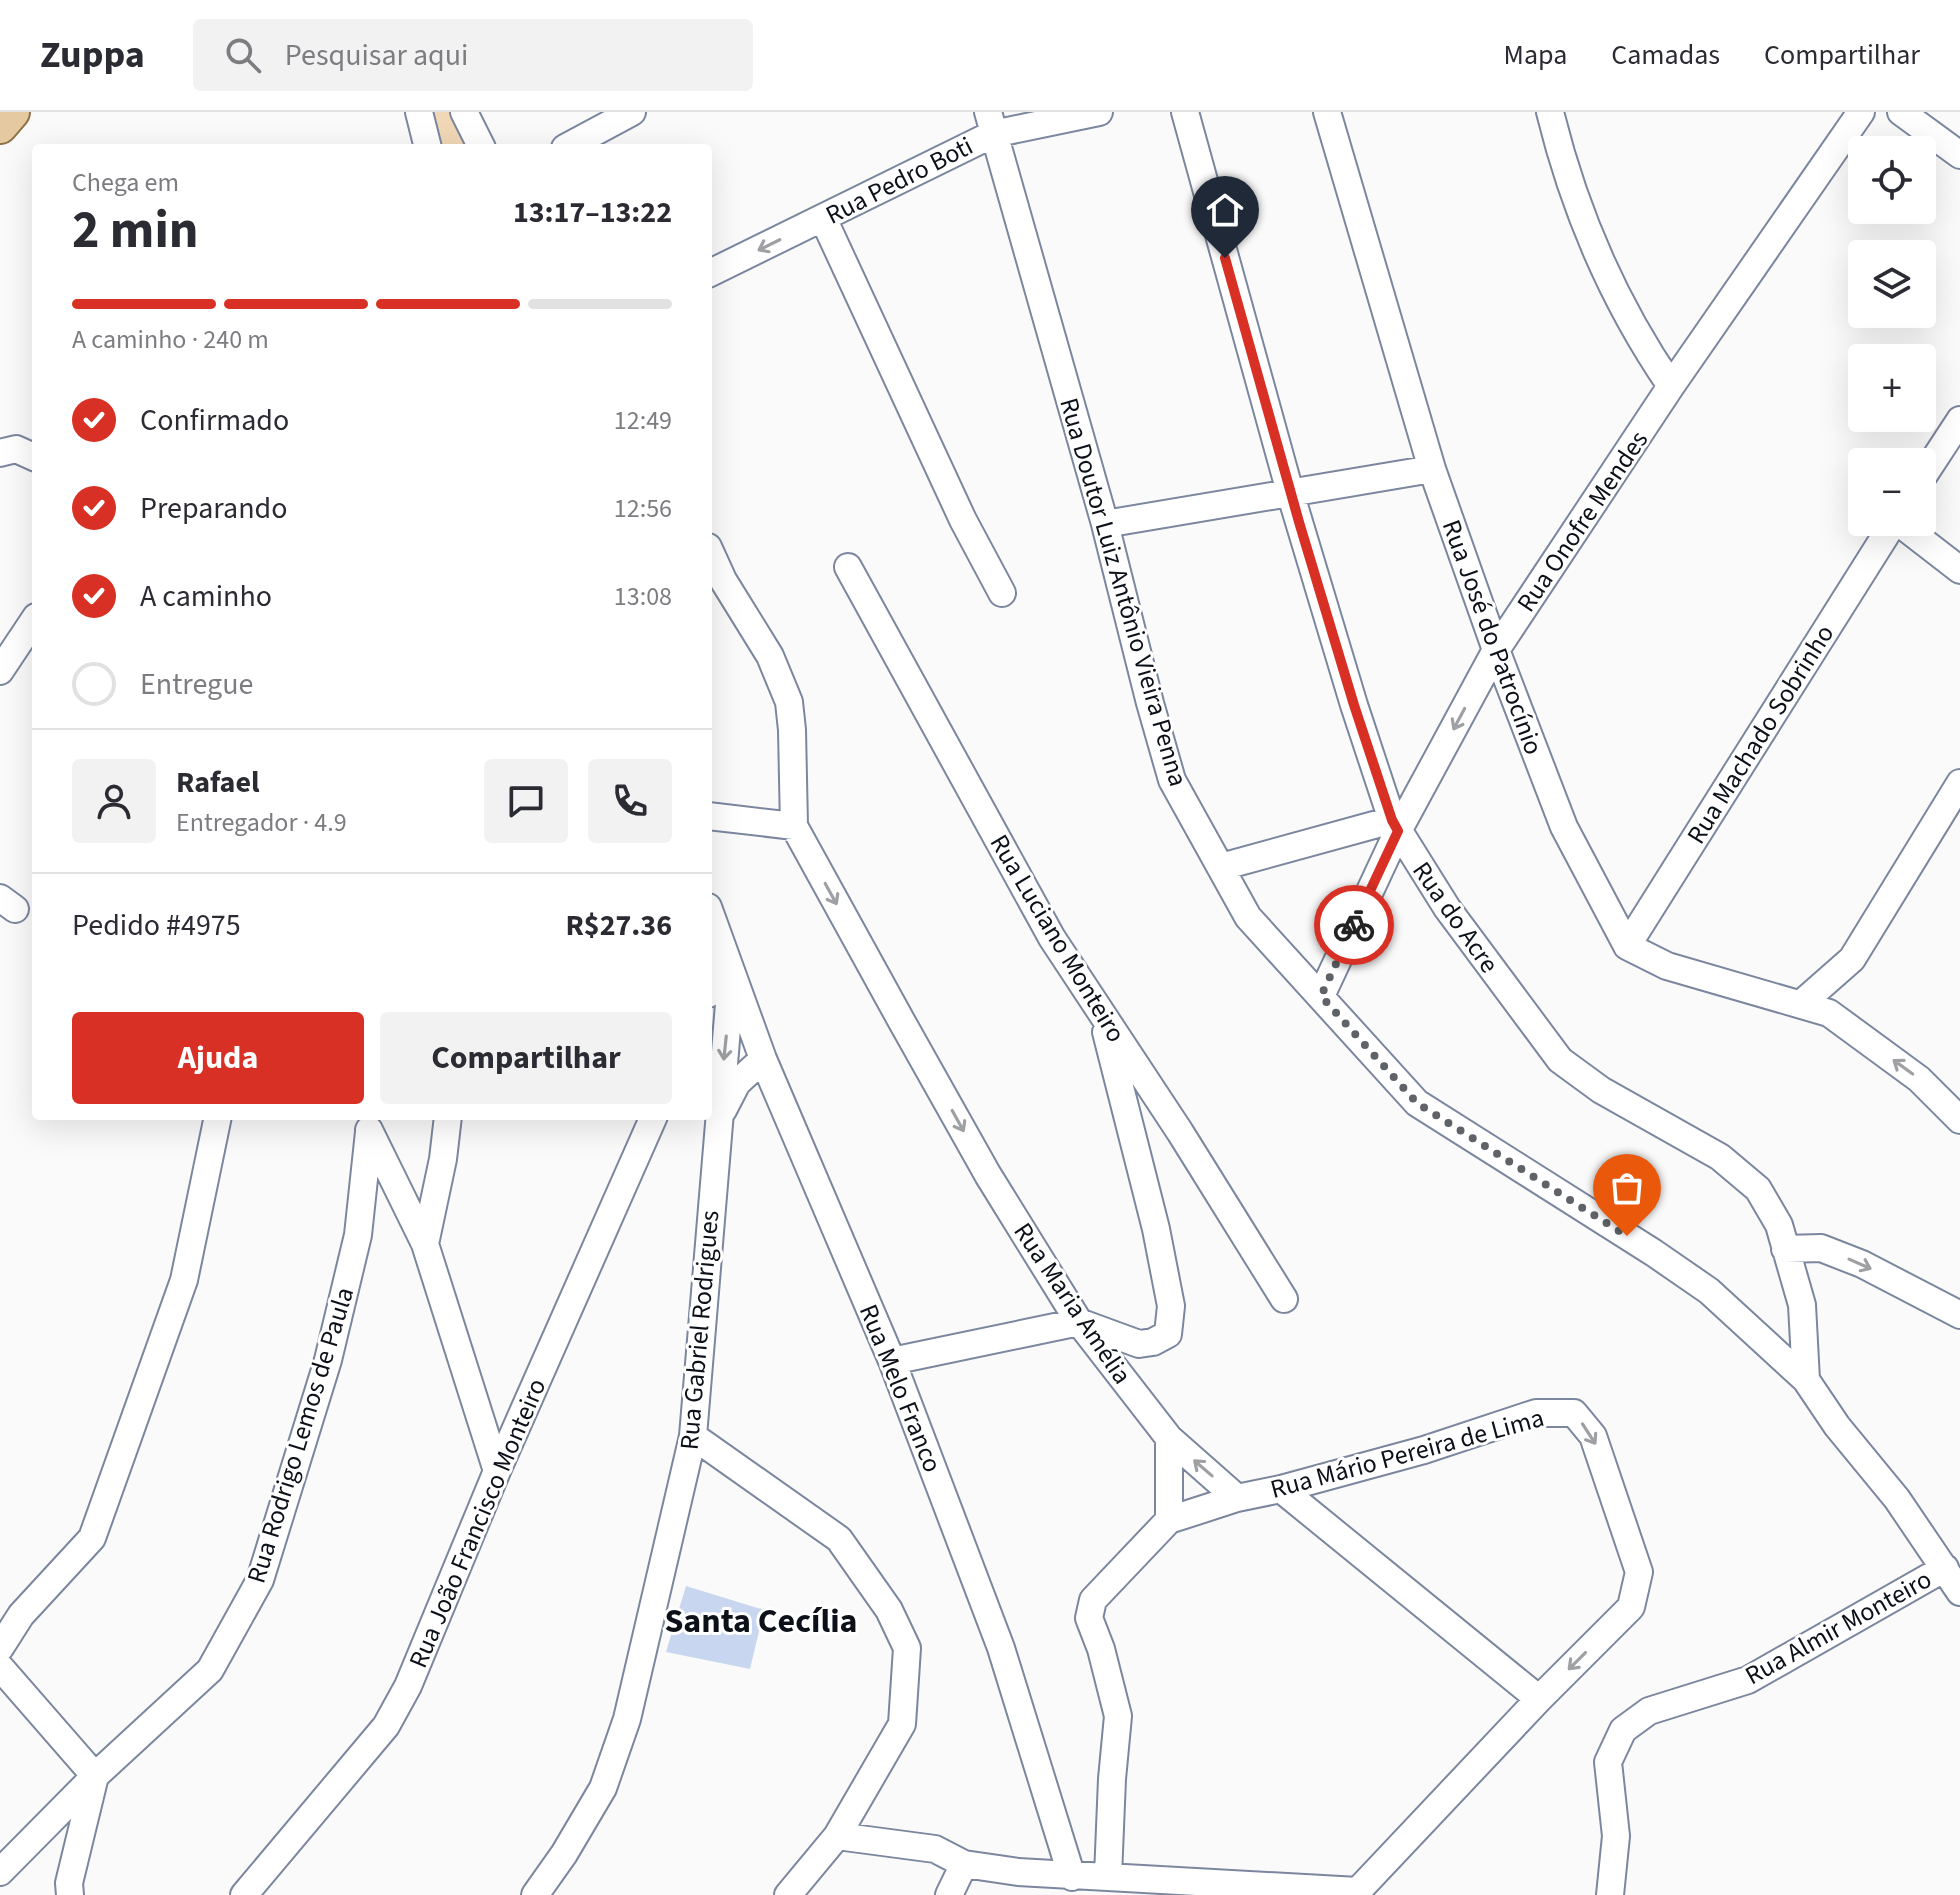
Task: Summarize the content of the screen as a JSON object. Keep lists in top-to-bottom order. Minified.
{"streets":{"street":["Rua Pedro Boti","Rua Onofre Mendes","Rua Doutor Luiz Antônio Vieira Penna","Rua José do Patrocínio","Rua Machado Sobrinho","Rua do Acre","Rua Luciano Monteiro","Rua Maria Amélia","Rua Gabriel Rodrigues","Rua Melo Franco","Rua Rodrigo Lemos de Paula","Rua Mário Pereira de Lima","Rua João Francisco Monteiro","Rua Almir Monteiro"]},"crossings":[["Rua Pedro Boti","Rua Doutor Luiz Antônio Vieira Penna"],["Rua Onofre Mendes","Rua Doutor Luiz Antônio Vieira Penna"],["Rua Onofre Mendes","Rua José do Patrocínio"],["Rua Onofre Mendes","Rua do Acre"],["Rua Doutor Luiz Antônio Vieira Penna","Rua do Acre"],["Rua Doutor Luiz Antônio Vieira Penna","Rua Almir Monteiro"],["Rua José do Patrocínio","Rua Machado Sobrinho"],["Rua Maria Amélia","Rua Mário Pereira de Lima"],["Rua Gabriel Rodrigues","Rua Melo Franco"]],"one_way":["Rua Maria Amélia"],"districts":["Santa Cecília"],"page":{"header":"Zuppa","search":"Pesquisar aqui","nav":["Mapa","Camadas","Compartilhar"],"map_buttons":["+","−"],"heading":["2 min","Chega em","13:17–13:22"],"panel":["Rafael","Entregador · 4.9","Pedido #4975","R$27.36"],"bar":"A caminho · 240 m","list":[["Confirmado","12:49"],["Preparando","12:56"],["A caminho","13:08"],"Entregue"],"buttons":["Ajuda","Compartilhar"]}}
